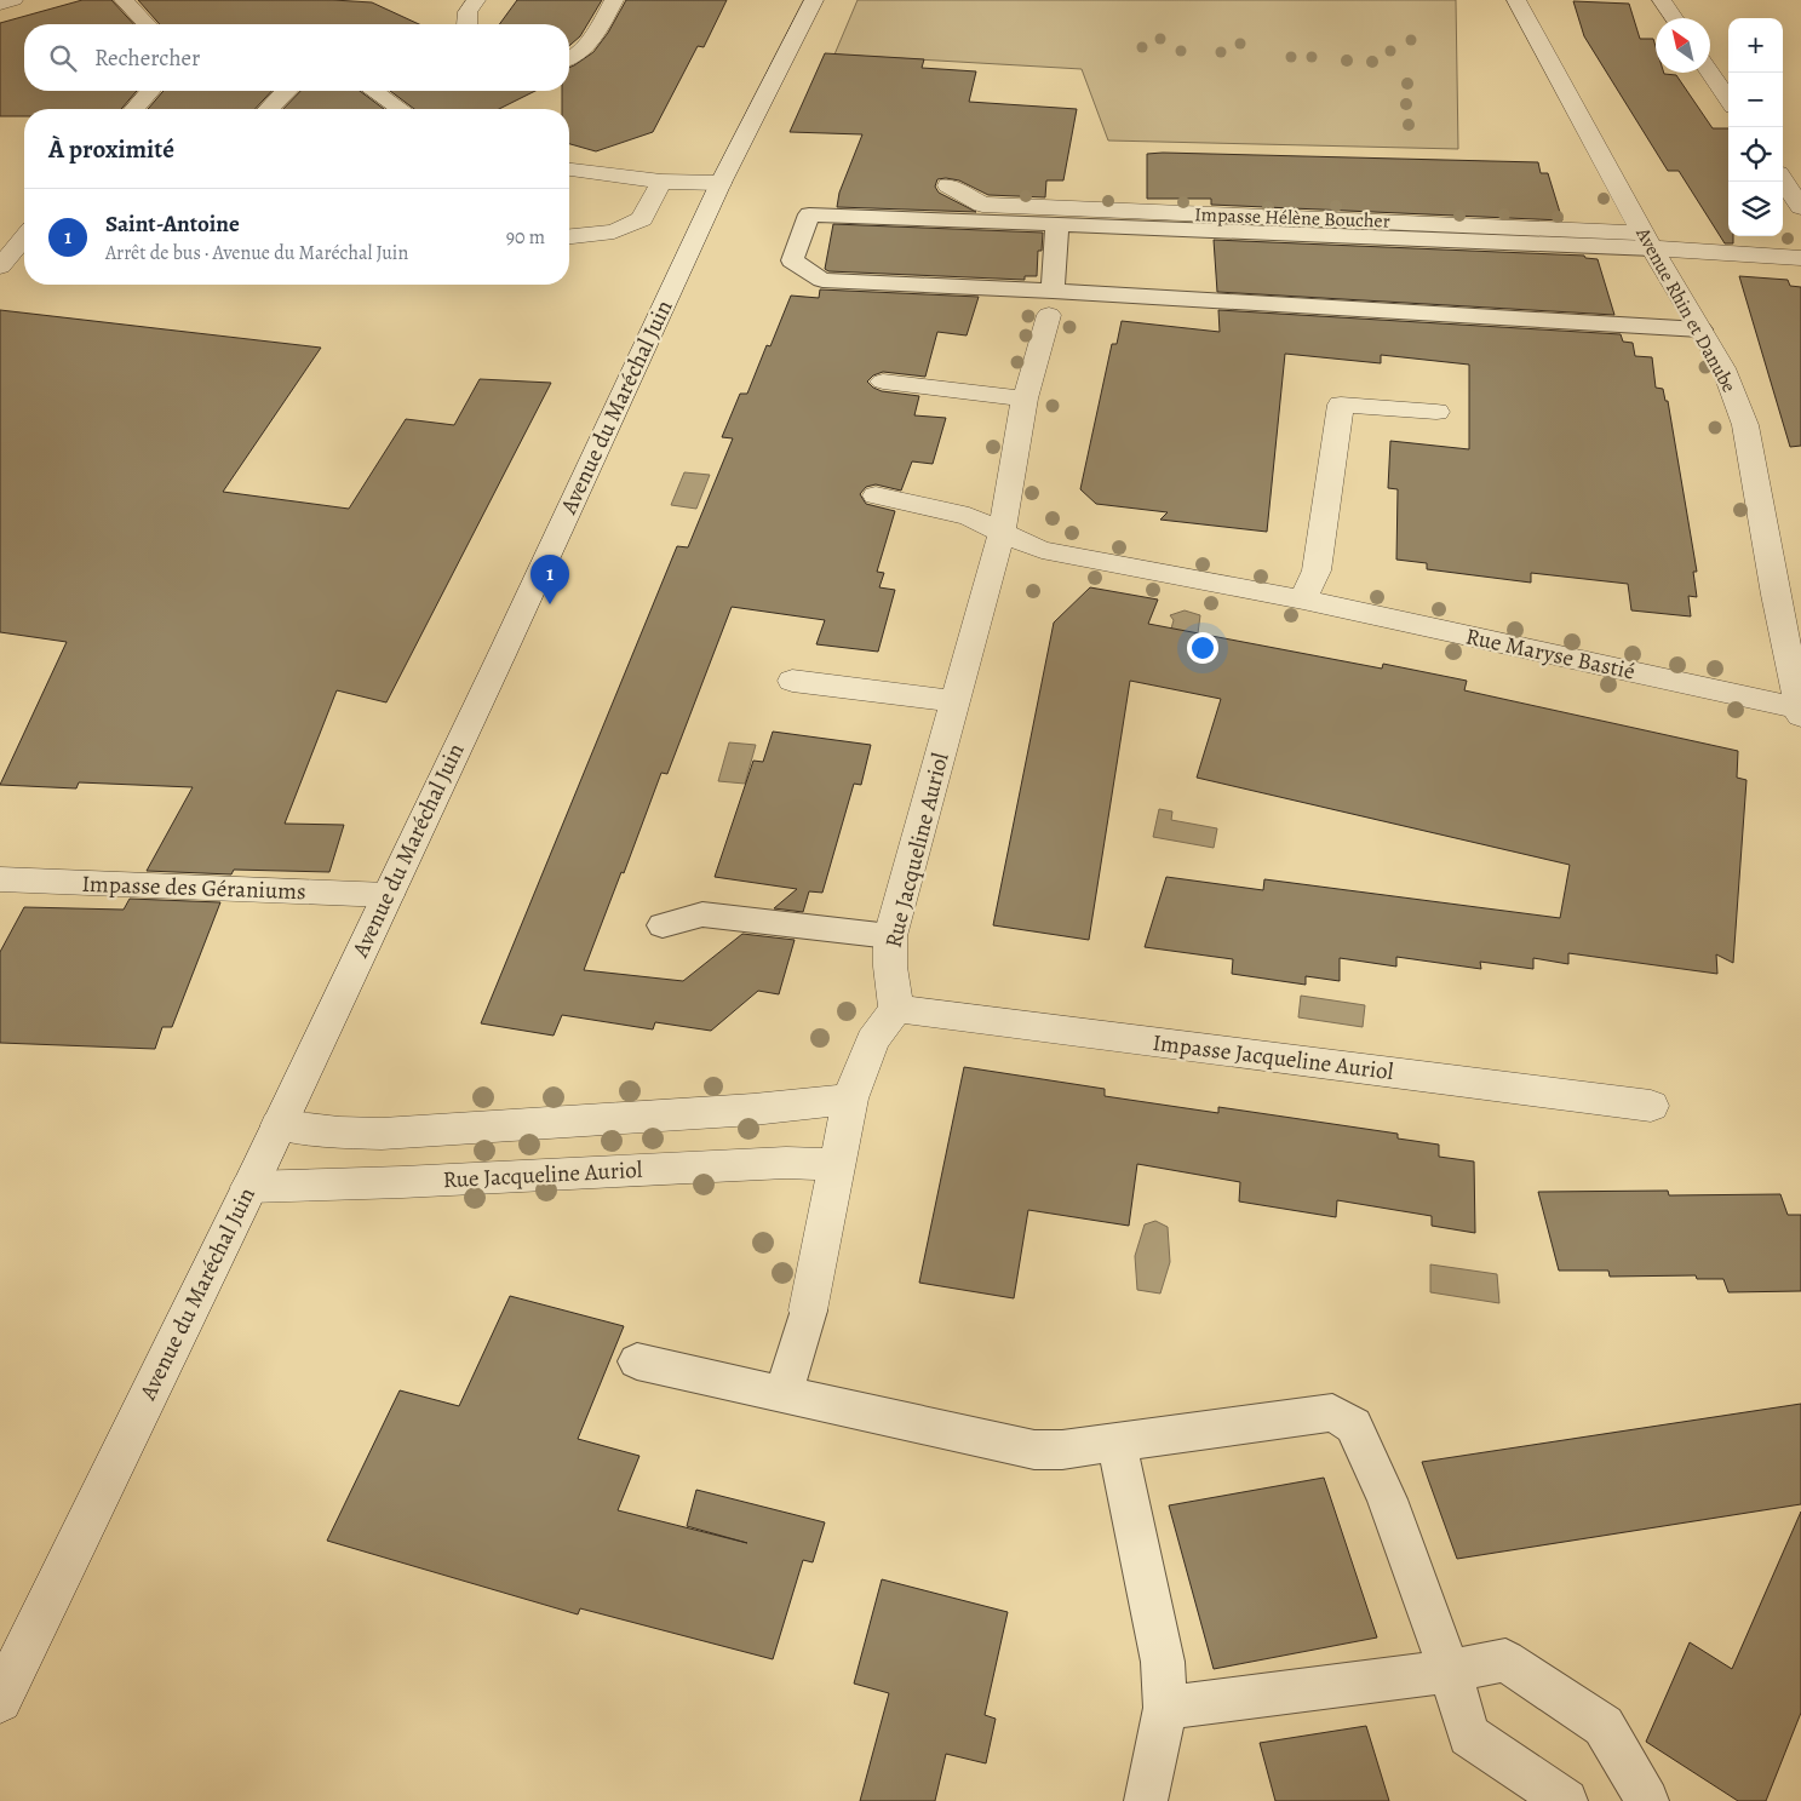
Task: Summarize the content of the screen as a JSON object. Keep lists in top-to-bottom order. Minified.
{"streets":{"street":["Impasse Hélène Boucher","Avenue Rhin et Danube","Avenue du Maréchal Juin","Rue Maryse Bastié","Rue Jacqueline Auriol","Impasse des Géraniums","Impasse Jacqueline Auriol"]},"crossings":[["Impasse Hélène Boucher","Avenue Rhin et Danube"],["Avenue Rhin et Danube","Rue Maryse Bastié"],["Avenue du Maréchal Juin","Rue Jacqueline Auriol"],["Avenue du Maréchal Juin","Impasse des Géraniums"],["Rue Maryse Bastié","Rue Jacqueline Auriol"],["Rue Jacqueline Auriol","Impasse Jacqueline Auriol"]],"north":"top left","page":{"map_buttons":["+","−"],"search":"Rechercher","heading":"À proximité","list":[{"mark":"1","name":"Saint-Antoine","note":"Arrêt de bus · Avenue du Maréchal Juin","value":"90 m"}],"pins":"1"}}
